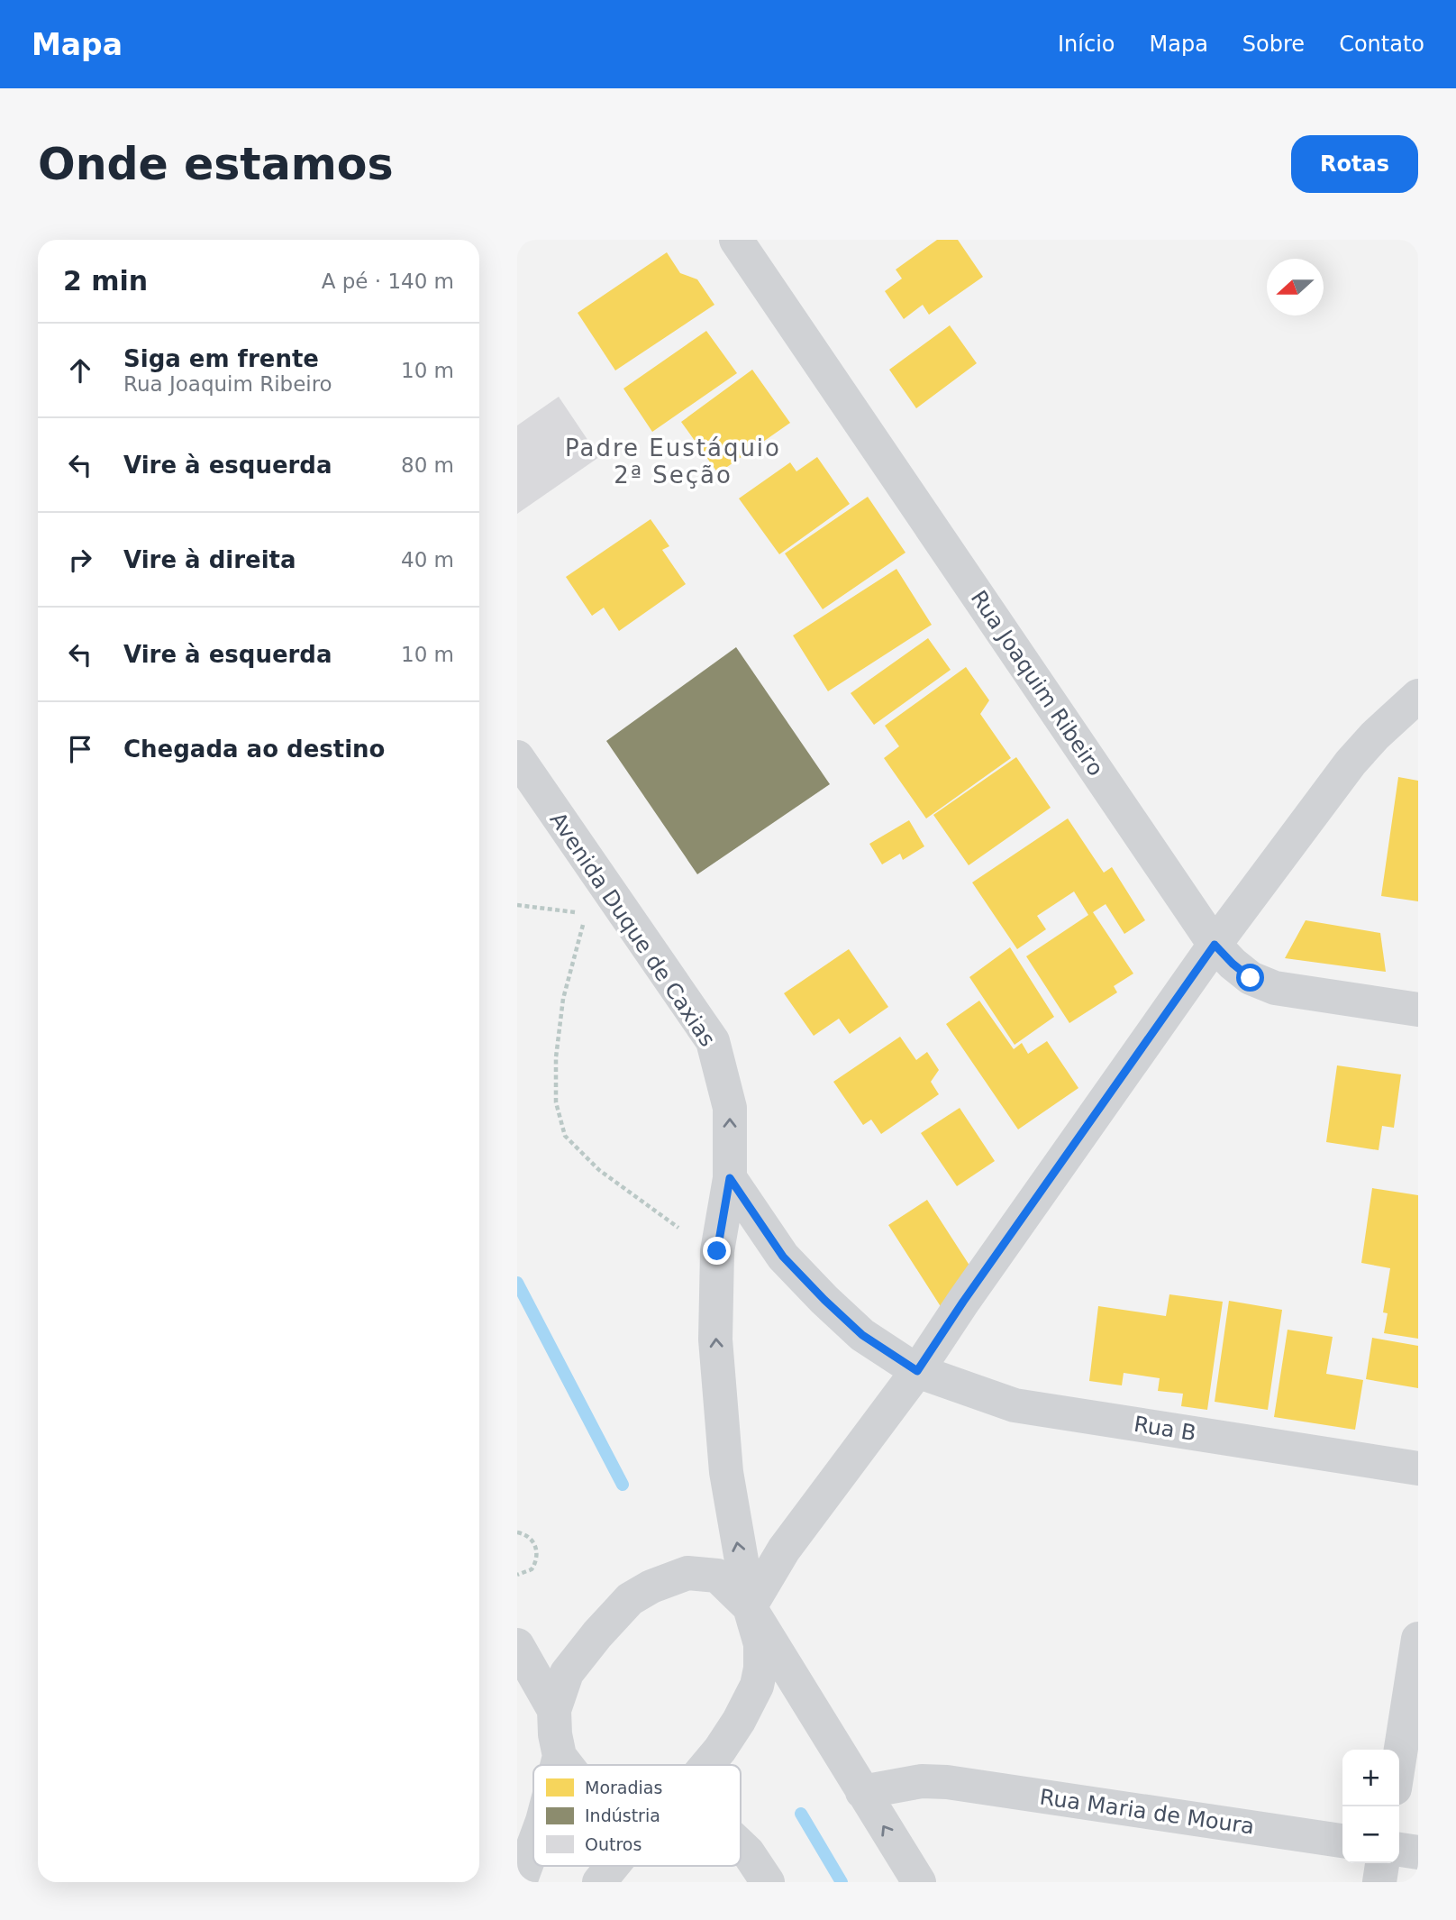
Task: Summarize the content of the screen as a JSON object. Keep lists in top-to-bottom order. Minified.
{"streets":{"street":["Rua Joaquim Ribeiro","Avenida Duque de Caxias","Rua B","Rua Maria de Moura"]},"one_way":["Avenida Duque de Caxias"],"districts":["Padre Eustáquio 2ª Seção"],"legend":["Moradias","Indústria","Outros"],"north":"left","page":{"header":"Mapa","nav":["Início","Mapa","Sobre","Contato"],"buttons":"Rotas","title":"Onde estamos","heading":["2 min","A pé · 140 m"],"list":[["Siga em frente","Rua Joaquim Ribeiro","10 m"],["Vire à esquerda","80 m"],["Vire à direita","40 m"],["Vire à esquerda","10 m"],"Chegada ao destino"],"map_buttons":["+","−"]}}
